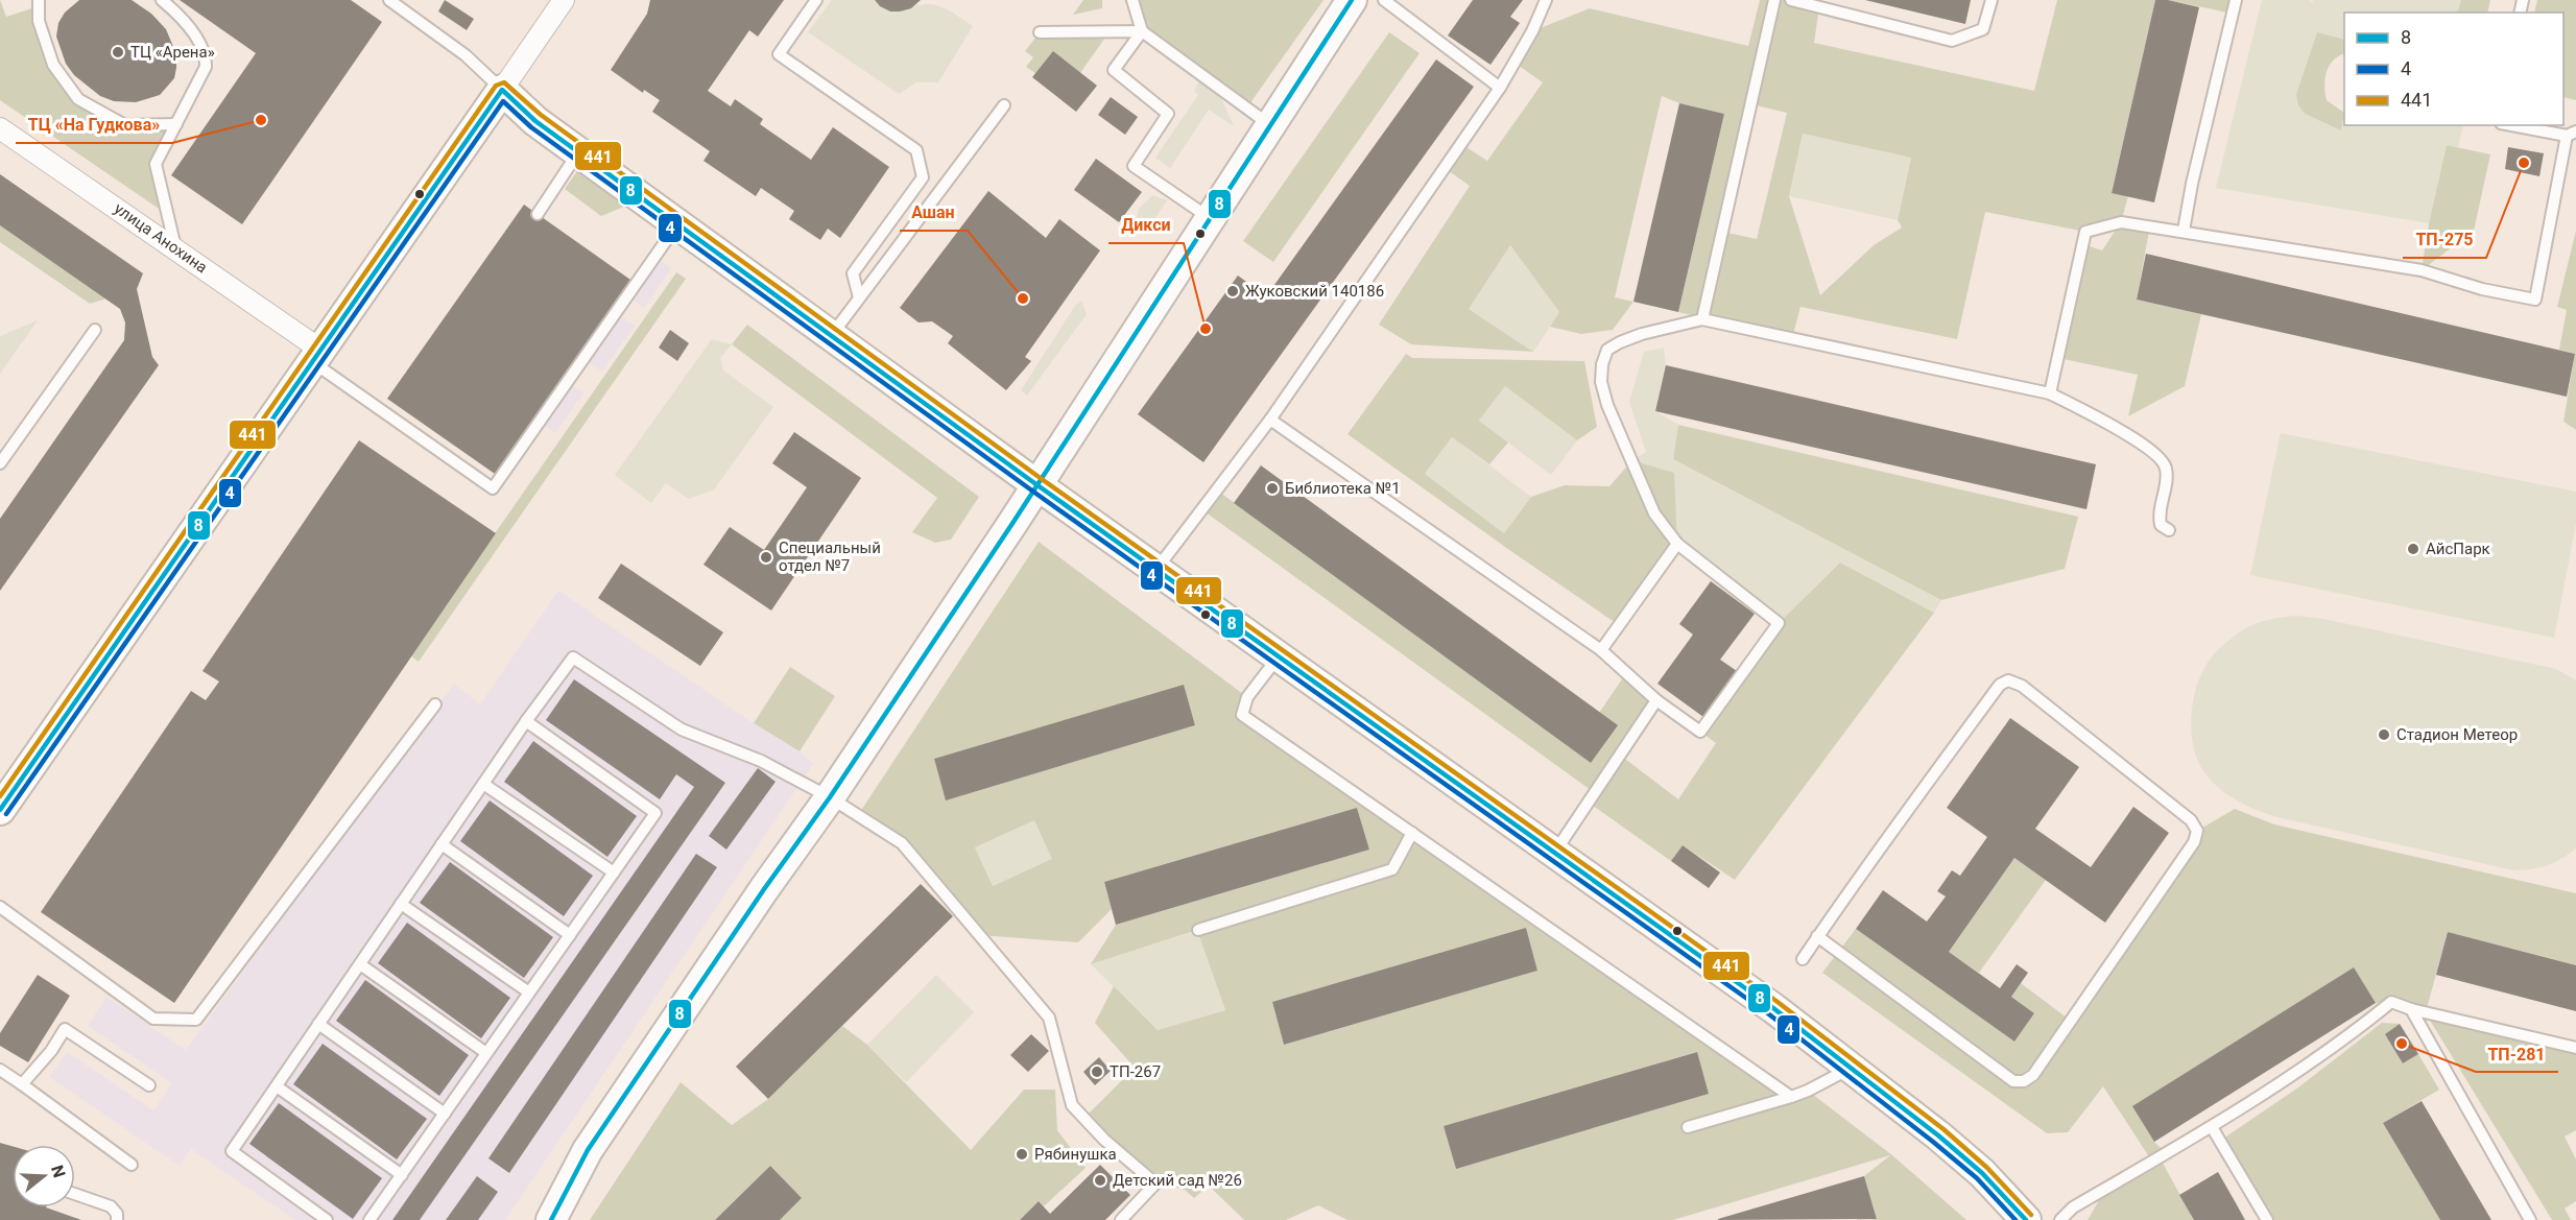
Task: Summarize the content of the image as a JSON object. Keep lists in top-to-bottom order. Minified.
{"streets":{"street":["улица Анохина"]},"places":["ТЦ «Арена»","ТЦ «На Гудкова»","ТП-275","Жуковский 140186","Ашан","Дикси","Библиотека №1","АйсПарк","Специальный отдел №7","Стадион Метеор","ТП-281","ТП-267","Рябинушка","Детский сад №26"],"lines":["transit line 8","transit line 441","transit line 4"],"legend":["8","4","441"],"north":"right"}
